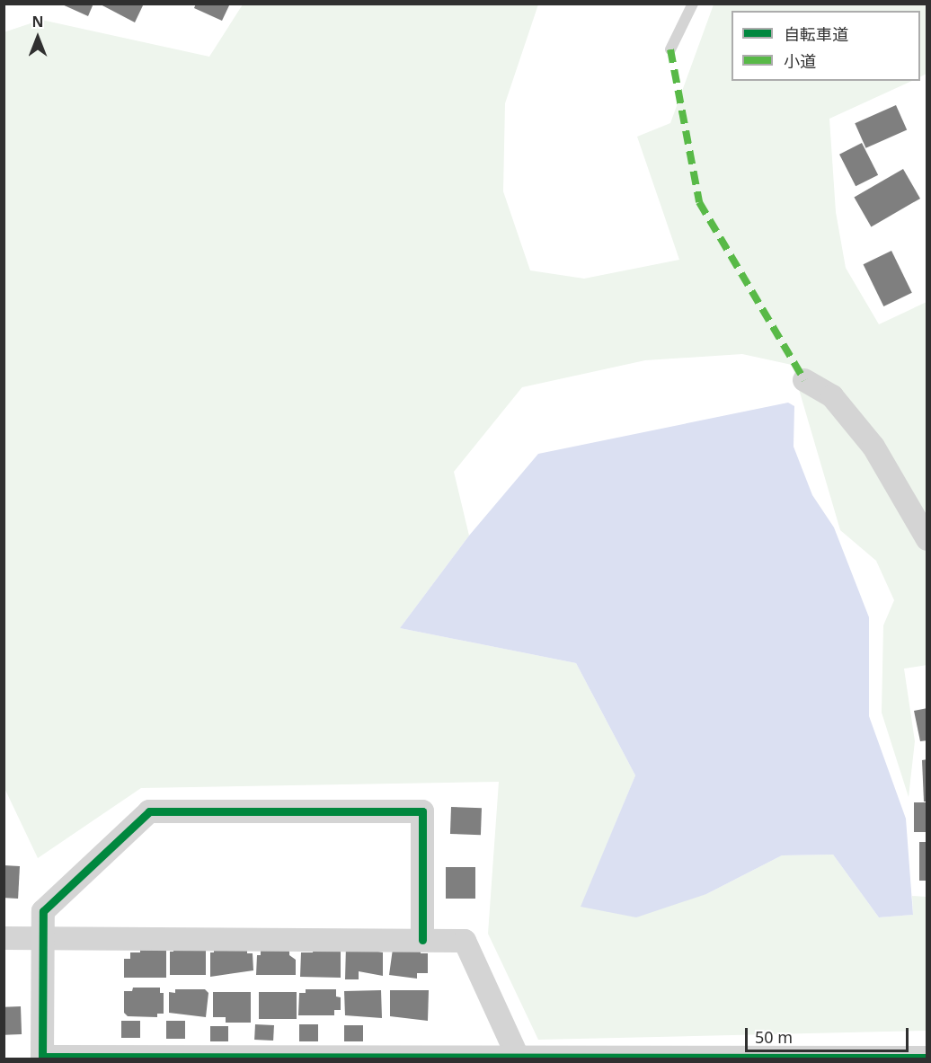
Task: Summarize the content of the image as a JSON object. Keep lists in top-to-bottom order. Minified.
{"legend":["自転車道","小道"],"scale_bar":"50 m","north":"top"}
